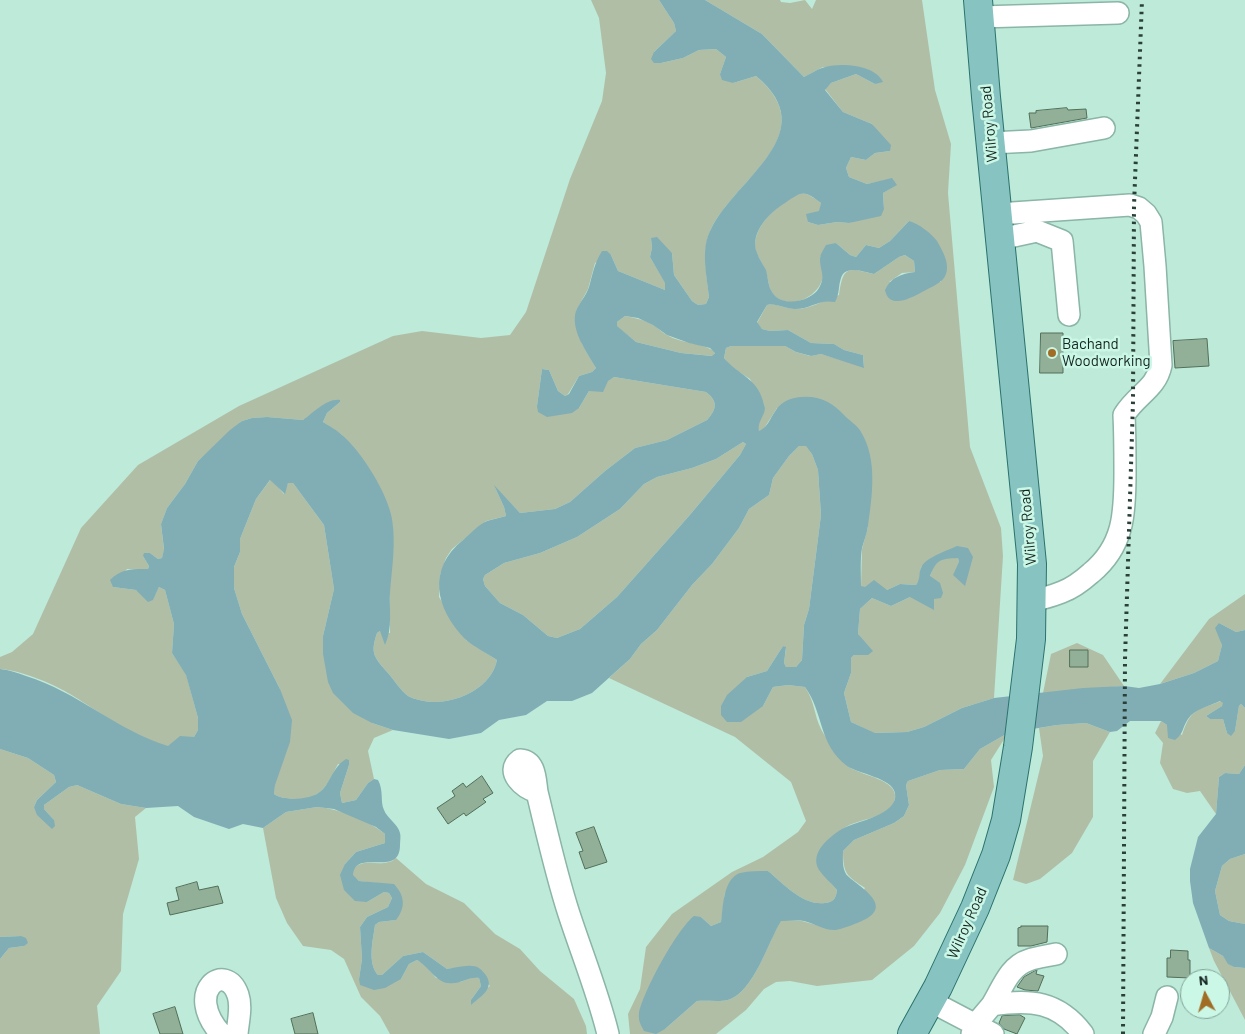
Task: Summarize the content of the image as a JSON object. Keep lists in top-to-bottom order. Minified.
{"streets":{"main road":["Wilroy Road"]},"places":["Bachand Woodworking"],"north":"top"}
